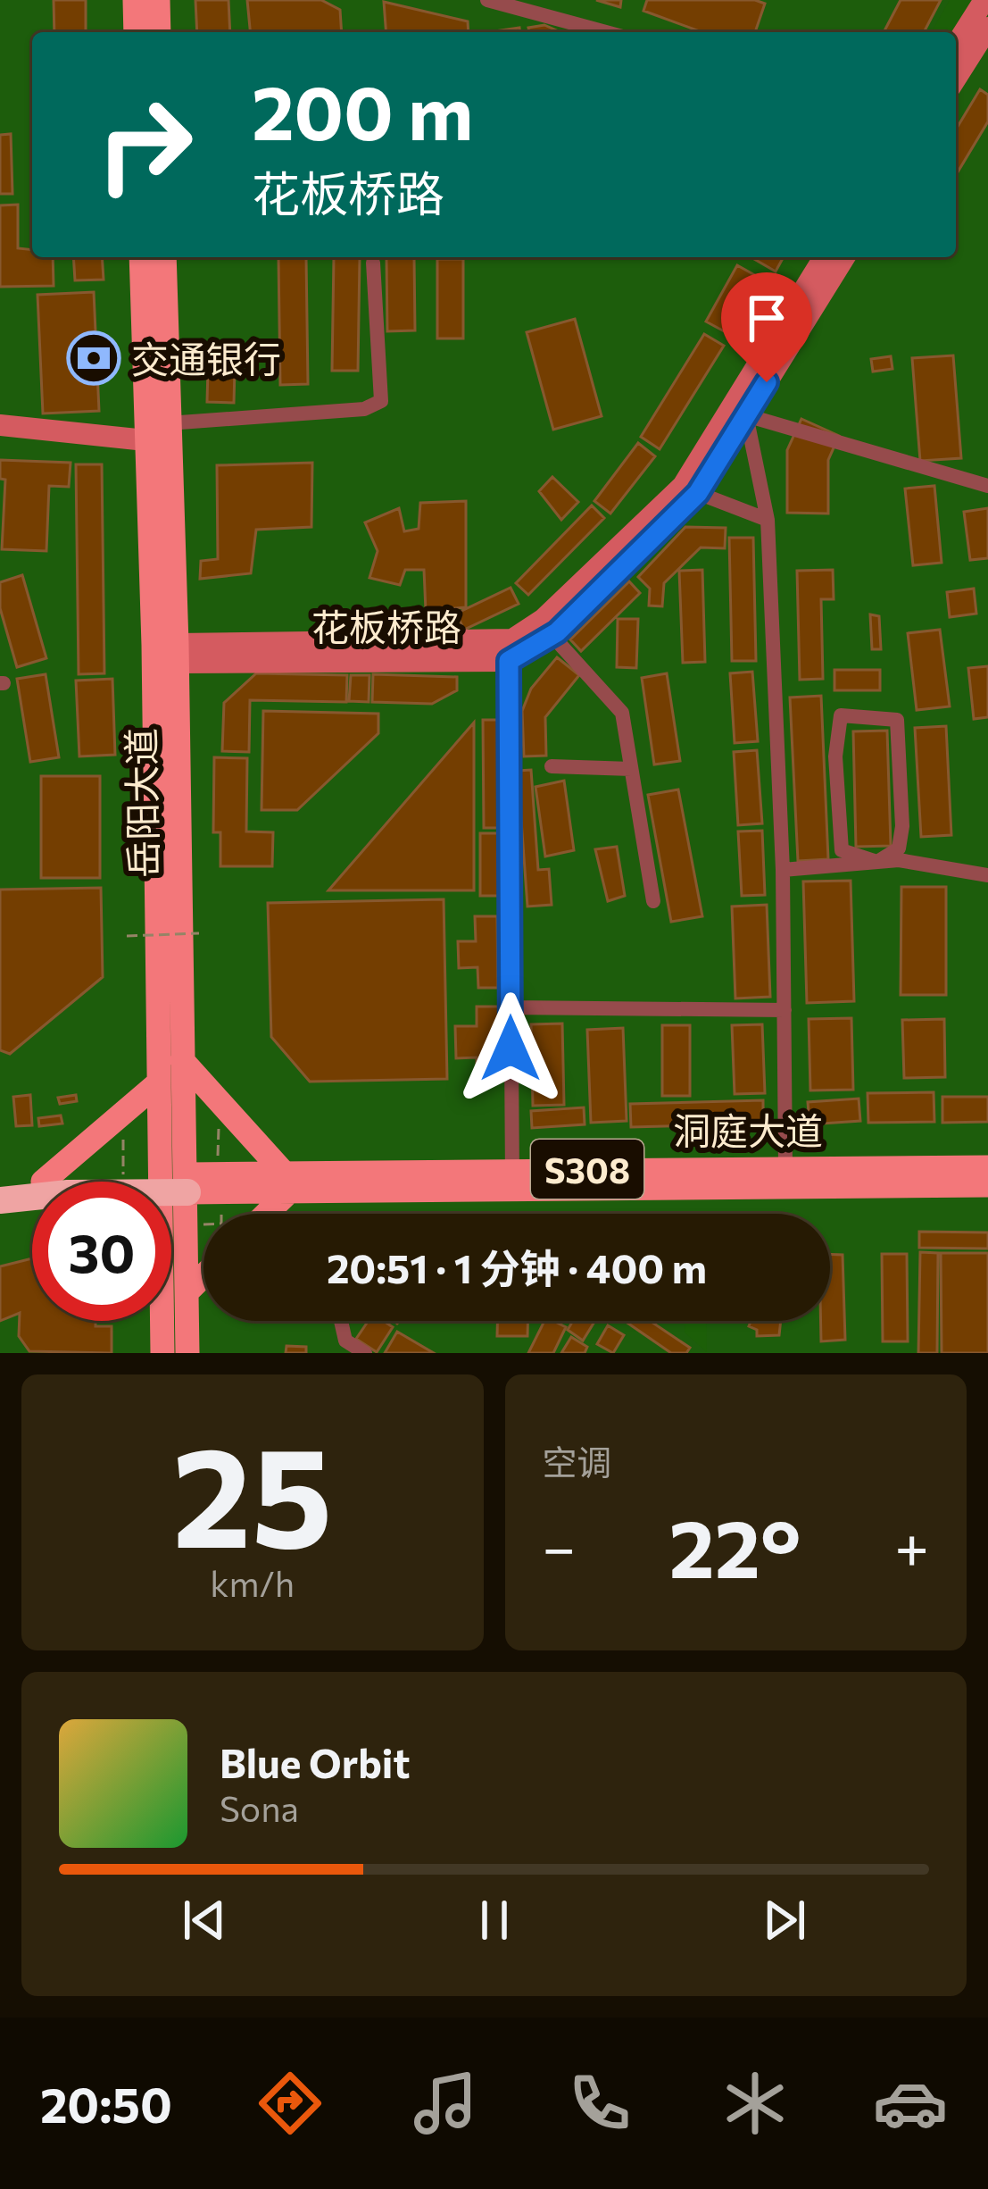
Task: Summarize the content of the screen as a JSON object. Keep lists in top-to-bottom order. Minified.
{"streets":{"highway":["S308"],"main road":["岳阳大道","洞庭大道"],"street":["花板桥路"]},"crossings":[["花板桥路","岳阳大道"],["岳阳大道","洞庭大道"],["岳阳大道","S308"],["洞庭大道","S308"]],"places":{"bank":["交通银行"]},"page":{"turn":["200 m","花板桥路"],"limit":"30","trip":"20:51 · 1 分钟 · 400 m","tile":[["25","km/h"],"空调"],"heat":["−","22°","+"],"song":["Blue Orbit","Sona"],"tabs":"20:50"}}
